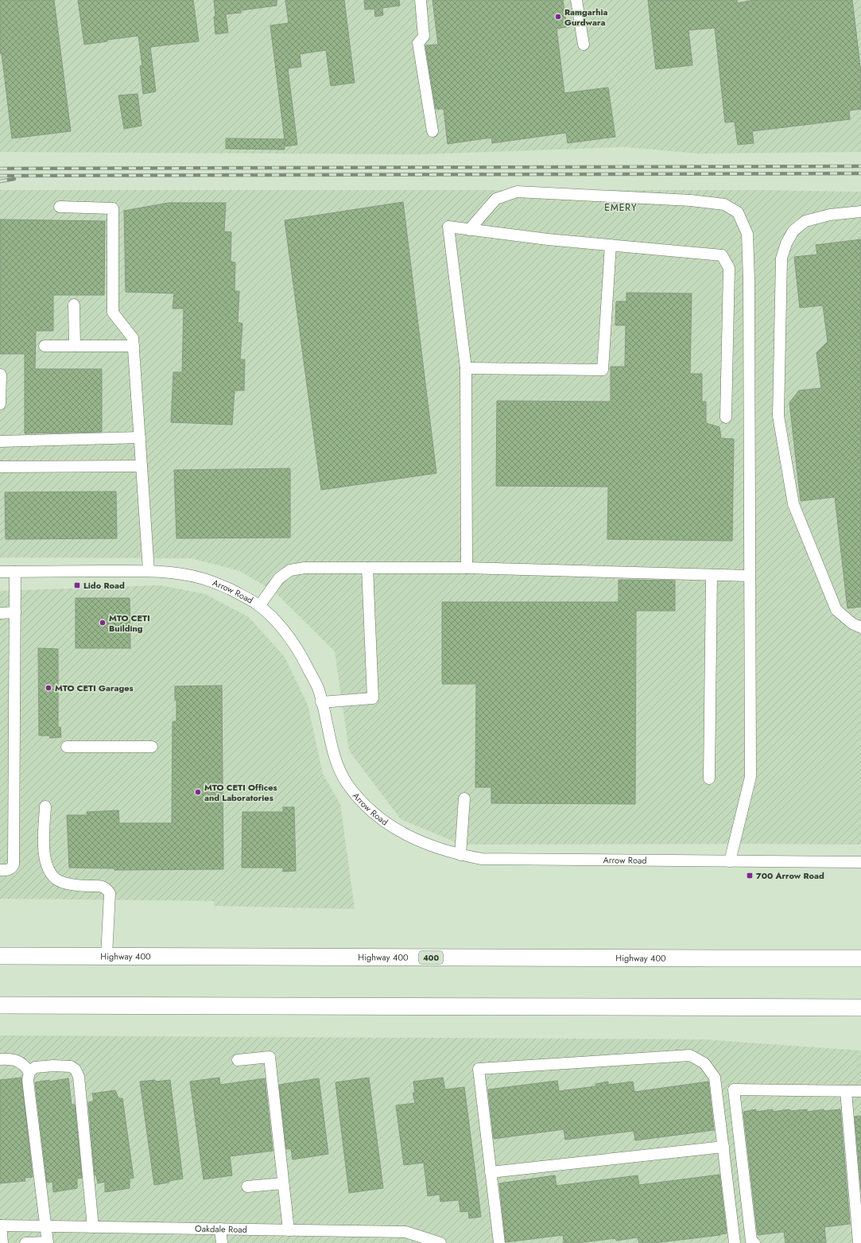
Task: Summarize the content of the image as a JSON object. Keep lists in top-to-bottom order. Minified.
{"streets":{"highway":["Highway 400","400"],"street":["Arrow Road","Oakdale Road"]},"districts":["EMERY"],"places":{"other":["Ramgarhia Gurdwara","MTO CETI Building","MTO CETI Garages","MTO CETI Offices and Laboratories"],"transit":["Lido Road","700 Arrow Road"]}}
